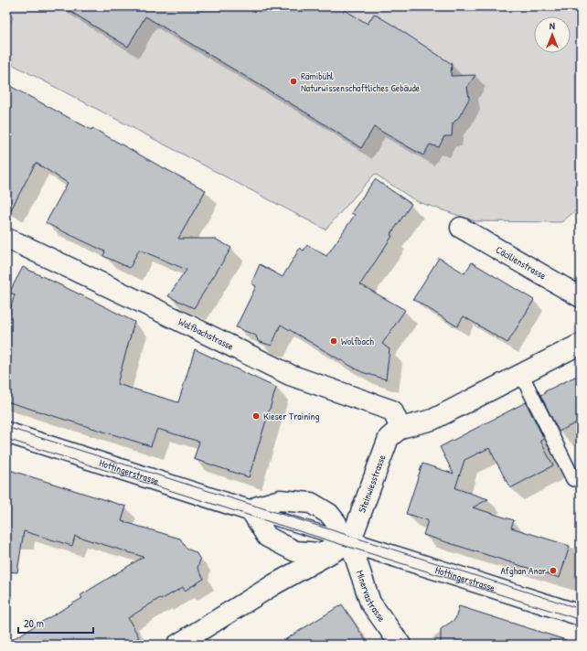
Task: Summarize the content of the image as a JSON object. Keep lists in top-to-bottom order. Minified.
{"streets":{"street":["Cäcilienstrasse","Wolfbachstrasse","Hottingerstrasse","Steinwiesstrasse","Minervastrasse"]},"crossings":[["Wolfbachstrasse","Steinwiesstrasse"],["Hottingerstrasse","Steinwiesstrasse"],["Hottingerstrasse","Minervastrasse"],["Steinwiesstrasse","Minervastrasse"]],"places":["Rämibühl Naturwissenschaftliches Gebäude","Wolfbach","Kieser Training","Afghan Anar"],"scale_bar":"20 m","north":"top"}
